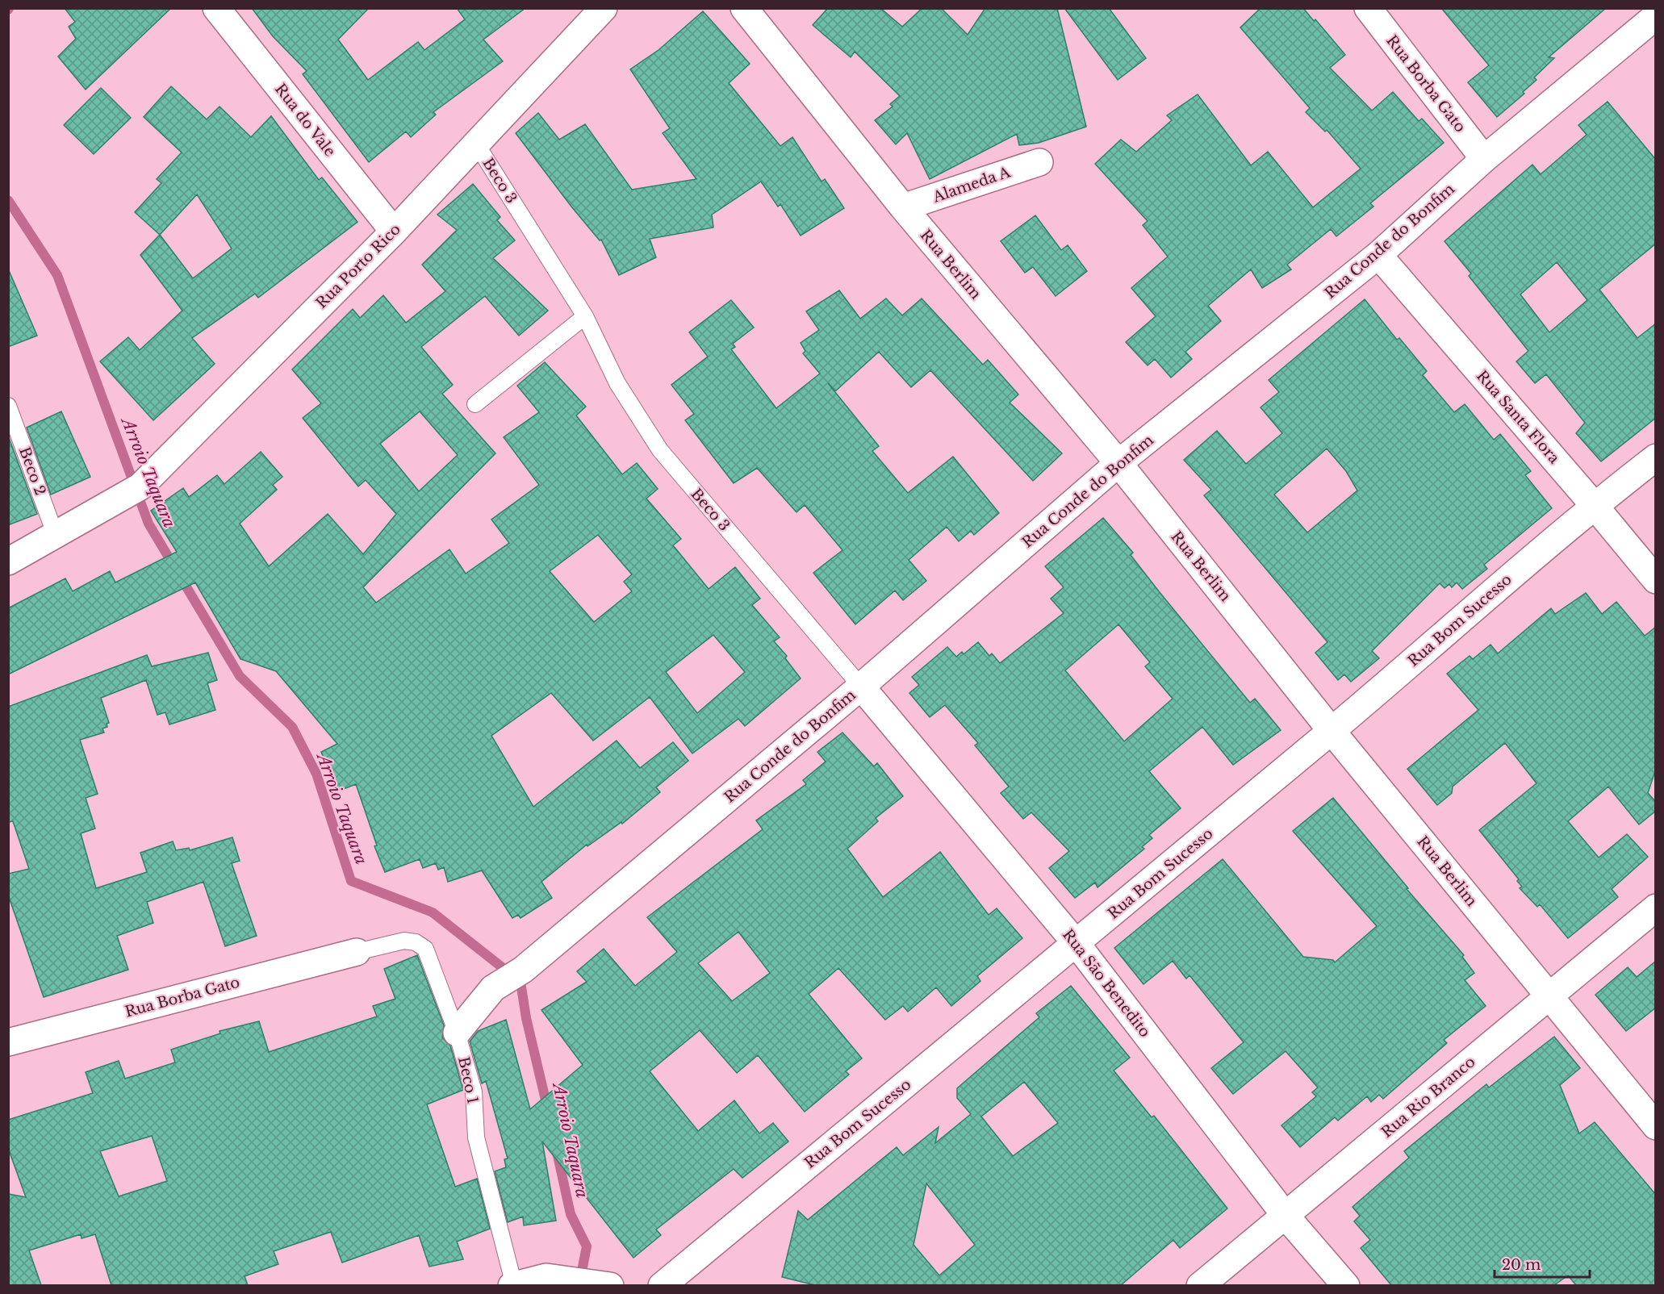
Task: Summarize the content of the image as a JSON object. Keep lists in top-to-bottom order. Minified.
{"streets":{"street":["Rua Borba Gato","Rua do Vale","Alameda A","Rua Conde do Bonfim","Rua Berlim","Rua Porto Rico","Rua Santa Flora","Rua Bom Sucesso","Rua São Benedito","Rua Rio Branco"],"lane":["Beco 3","Beco 2","Beco 1"]},"crossings":[["Rua Borba Gato","Rua Conde do Bonfim"],["Rua Borba Gato","Beco 1"],["Rua do Vale","Rua Porto Rico"],["Beco 3","Rua Conde do Bonfim"],["Beco 3","Rua Porto Rico"],["Beco 3","Rua São Benedito"],["Alameda A","Rua Berlim"],["Rua Conde do Bonfim","Rua Berlim"],["Rua Conde do Bonfim","Rua Santa Flora"],["Rua Conde do Bonfim","Rua São Benedito"],["Rua Conde do Bonfim","Beco 1"],["Rua Berlim","Rua Bom Sucesso"],["Rua Berlim","Rua Rio Branco"],["Rua Porto Rico","Beco 2"],["Rua Santa Flora","Rua Bom Sucesso"],["Rua Bom Sucesso","Rua São Benedito"],["Rua São Benedito","Rua Rio Branco"]],"water":["Arroio Taquara"],"scale_bar":"20 m"}
